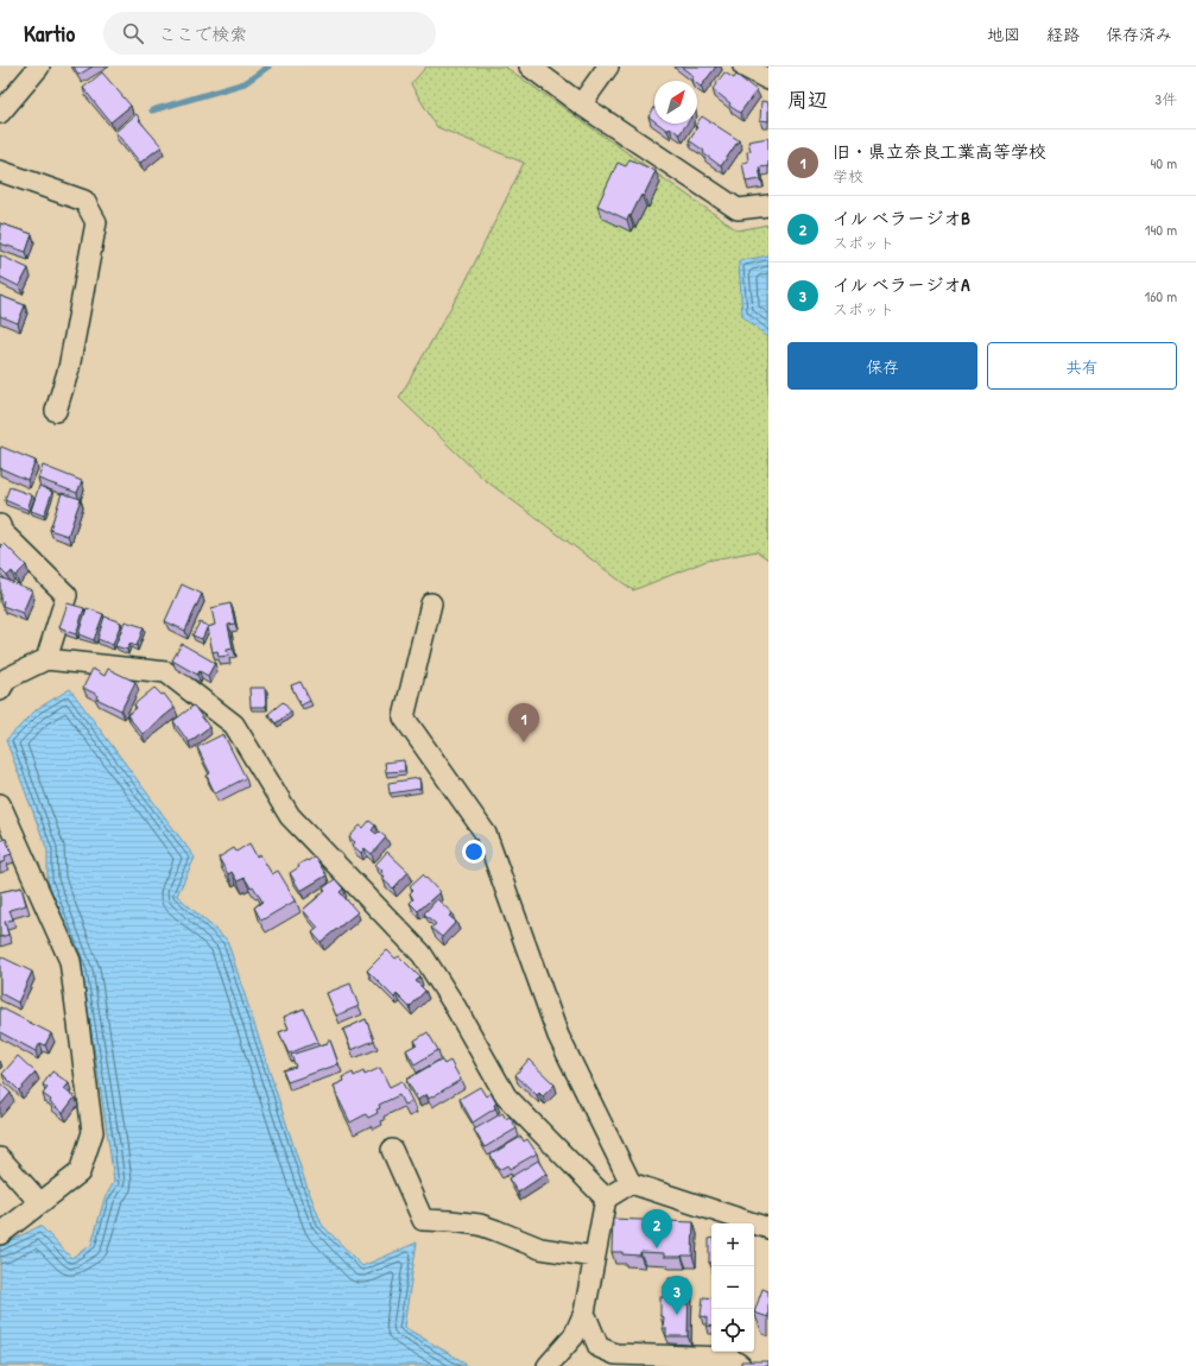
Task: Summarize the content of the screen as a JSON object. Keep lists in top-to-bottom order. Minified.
{"north":"top right","page":{"header":"Kartio","search":"ここで検索","nav":["地図","経路","保存済み"],"heading":["周辺","3件"],"list":[{"mark":"1","name":"旧・県立奈良工業高等学校","note":"学校","value":"40 m"},{"mark":"2","name":"イル ベラージオB","note":"スポット","value":"140 m"},{"mark":"3","name":"イル ベラージオA","note":"スポット","value":"160 m"}],"buttons":["保存","共有"],"pins":["1","2","3"],"map_buttons":["+","−"]}}
